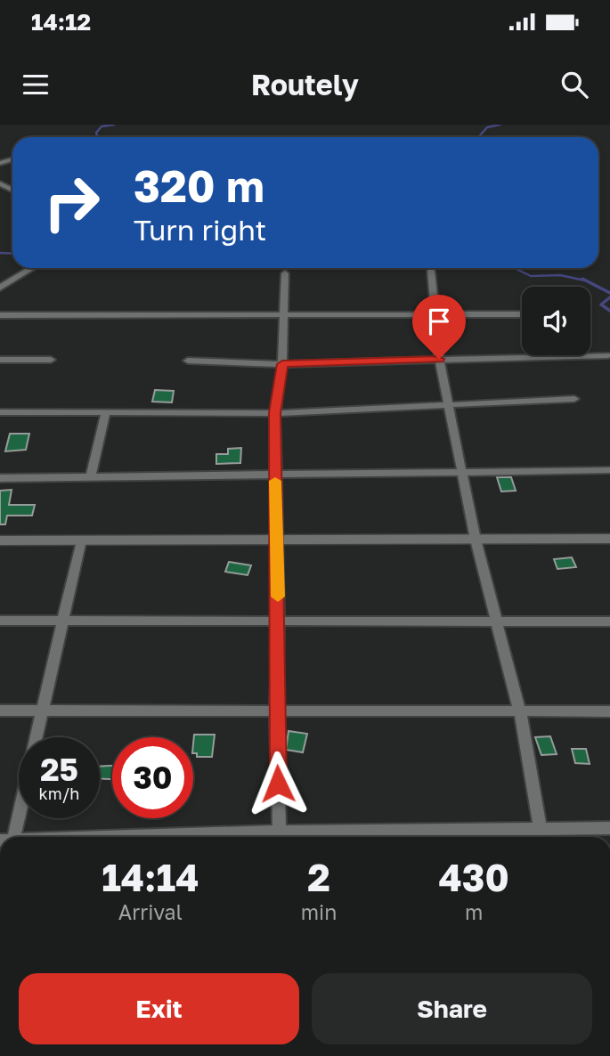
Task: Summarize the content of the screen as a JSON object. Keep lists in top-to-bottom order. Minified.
{"page":{"status":"14:12","header":"Routely","turn":["320 m","Turn right"],"speed":"25 km/h","limit":"30","eta":["14:14","Arrival","2","min","430","m"],"buttons":["Exit","Share"]}}
